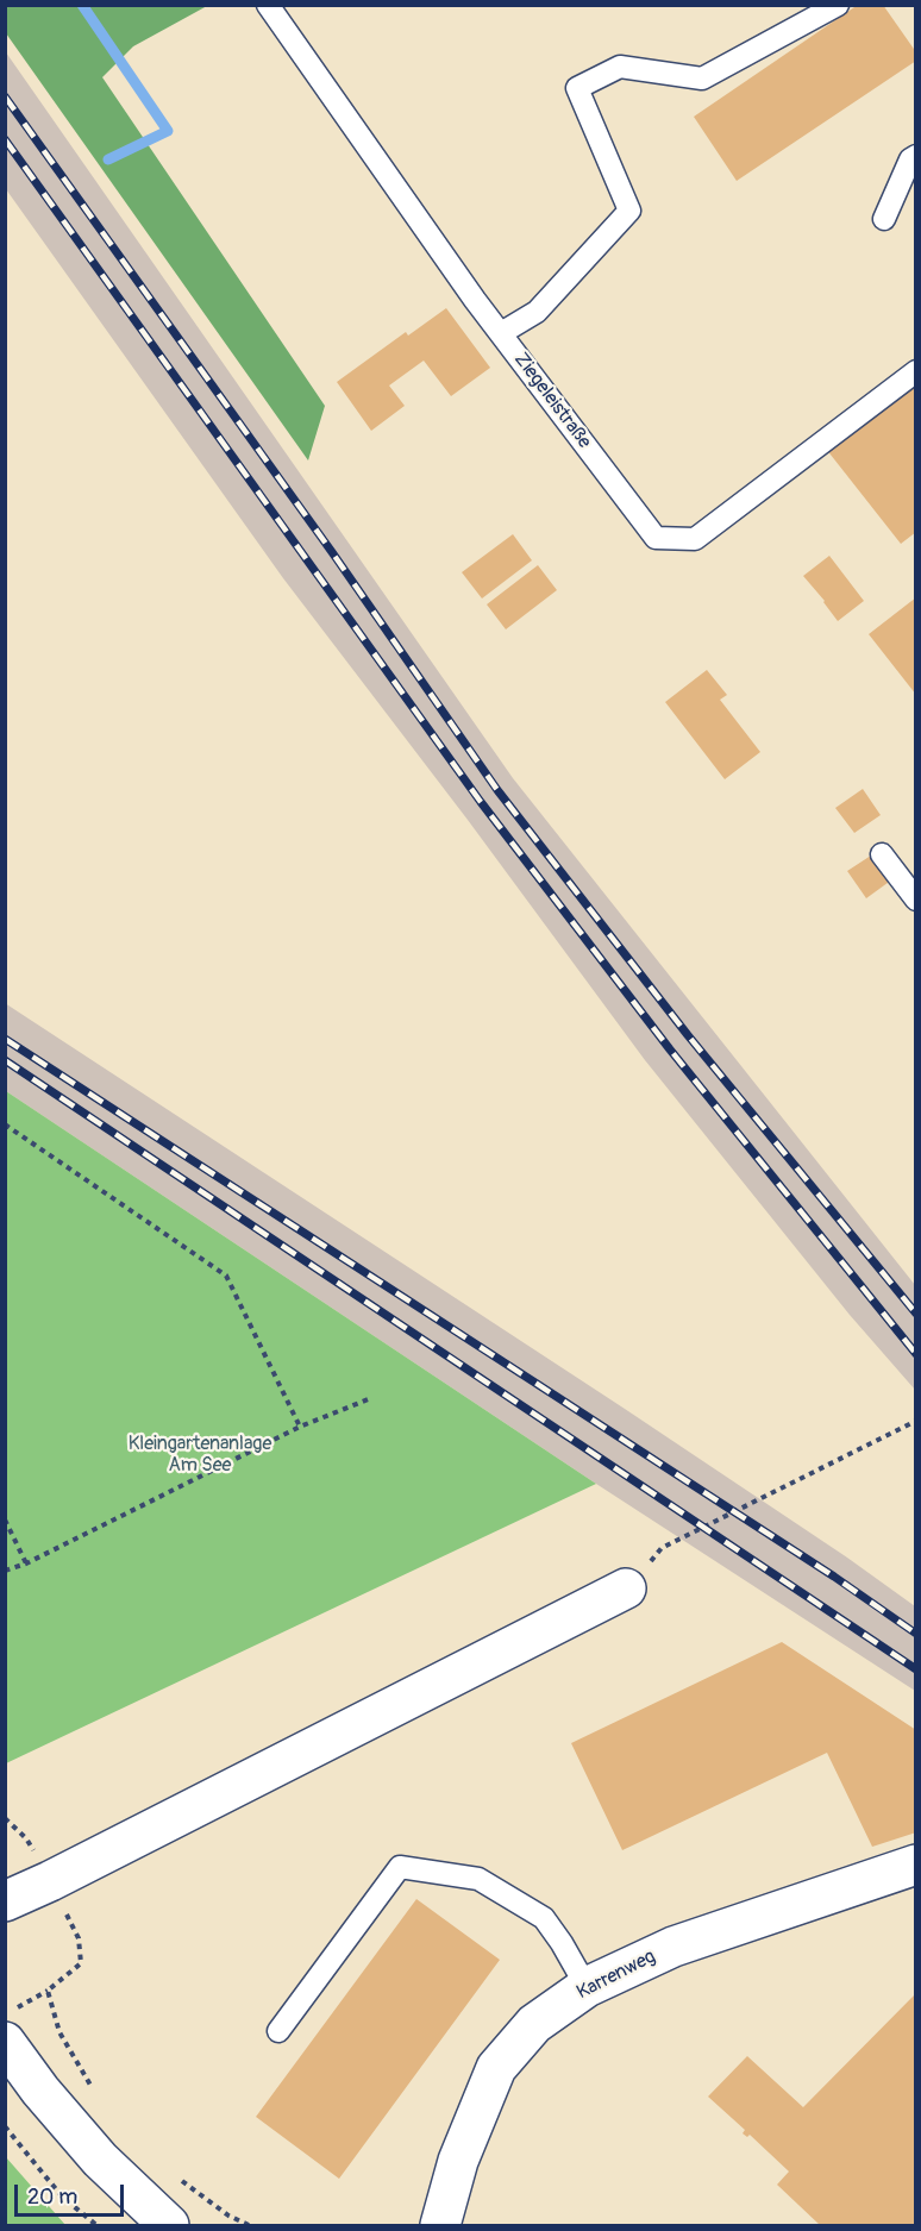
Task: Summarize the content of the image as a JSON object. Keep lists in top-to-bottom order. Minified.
{"streets":{"street":["Karrenweg"],"lane":["Ziegeleistraße"]},"parks":["Kleingartenanlage Am See"],"scale_bar":"20 m"}
